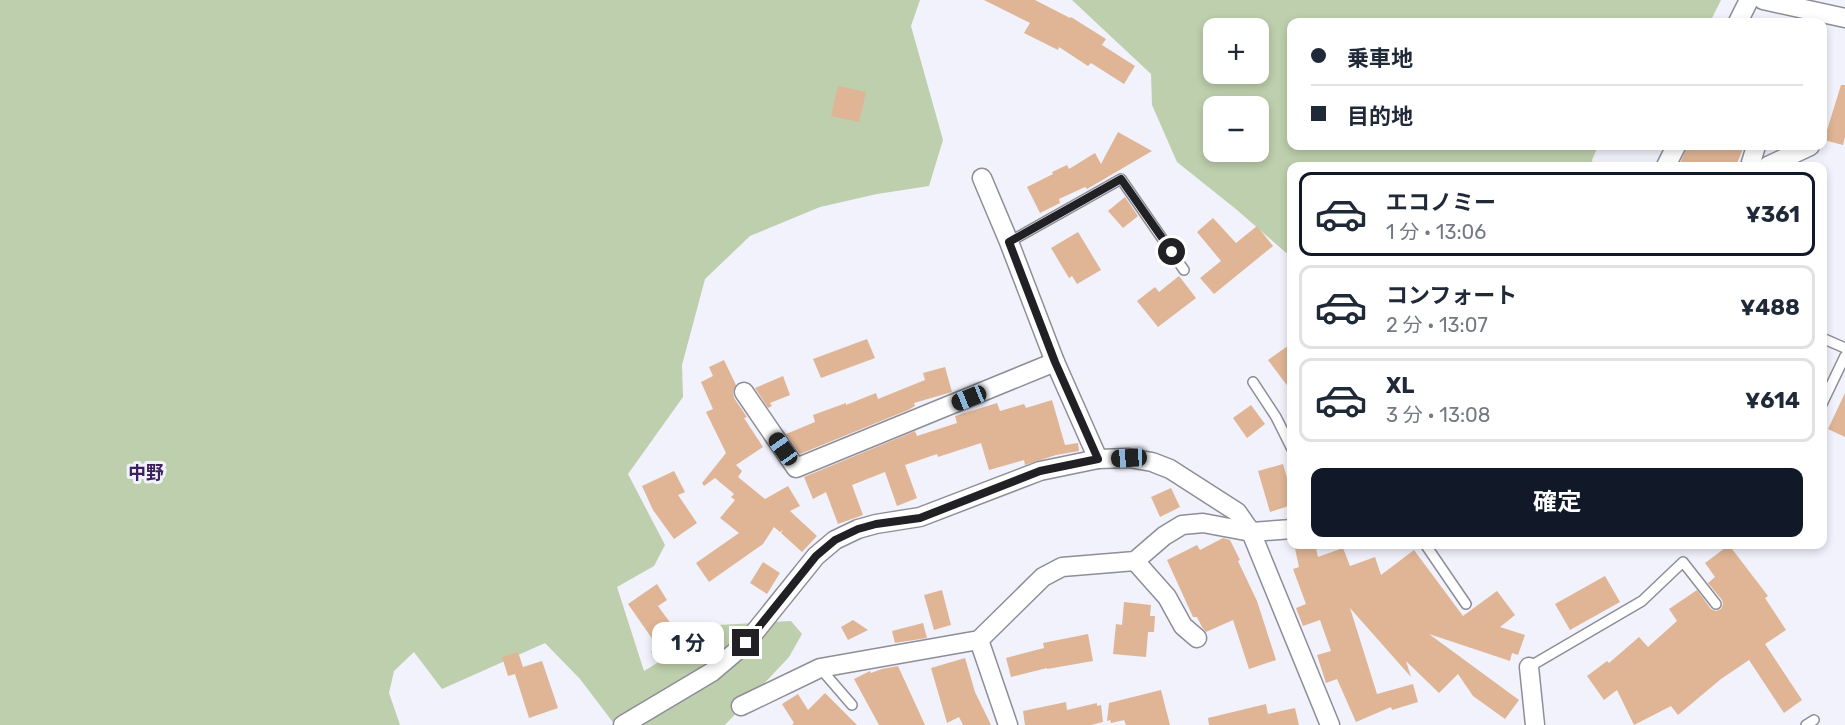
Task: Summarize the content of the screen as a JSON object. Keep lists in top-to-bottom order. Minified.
{"districts":["中野"],"page":{"map_buttons":["+","−"],"banner":["乗車地","目的地"],"list":[{"name":"エコノミー","note":"1 分 · 13:06","value":"¥361"},{"name":"コンフォート","note":"2 分 · 13:07","value":"¥488"},{"name":"XL","note":"3 分 · 13:08","value":"¥614"}],"buttons":"確定","bubble":"1 分"}}
